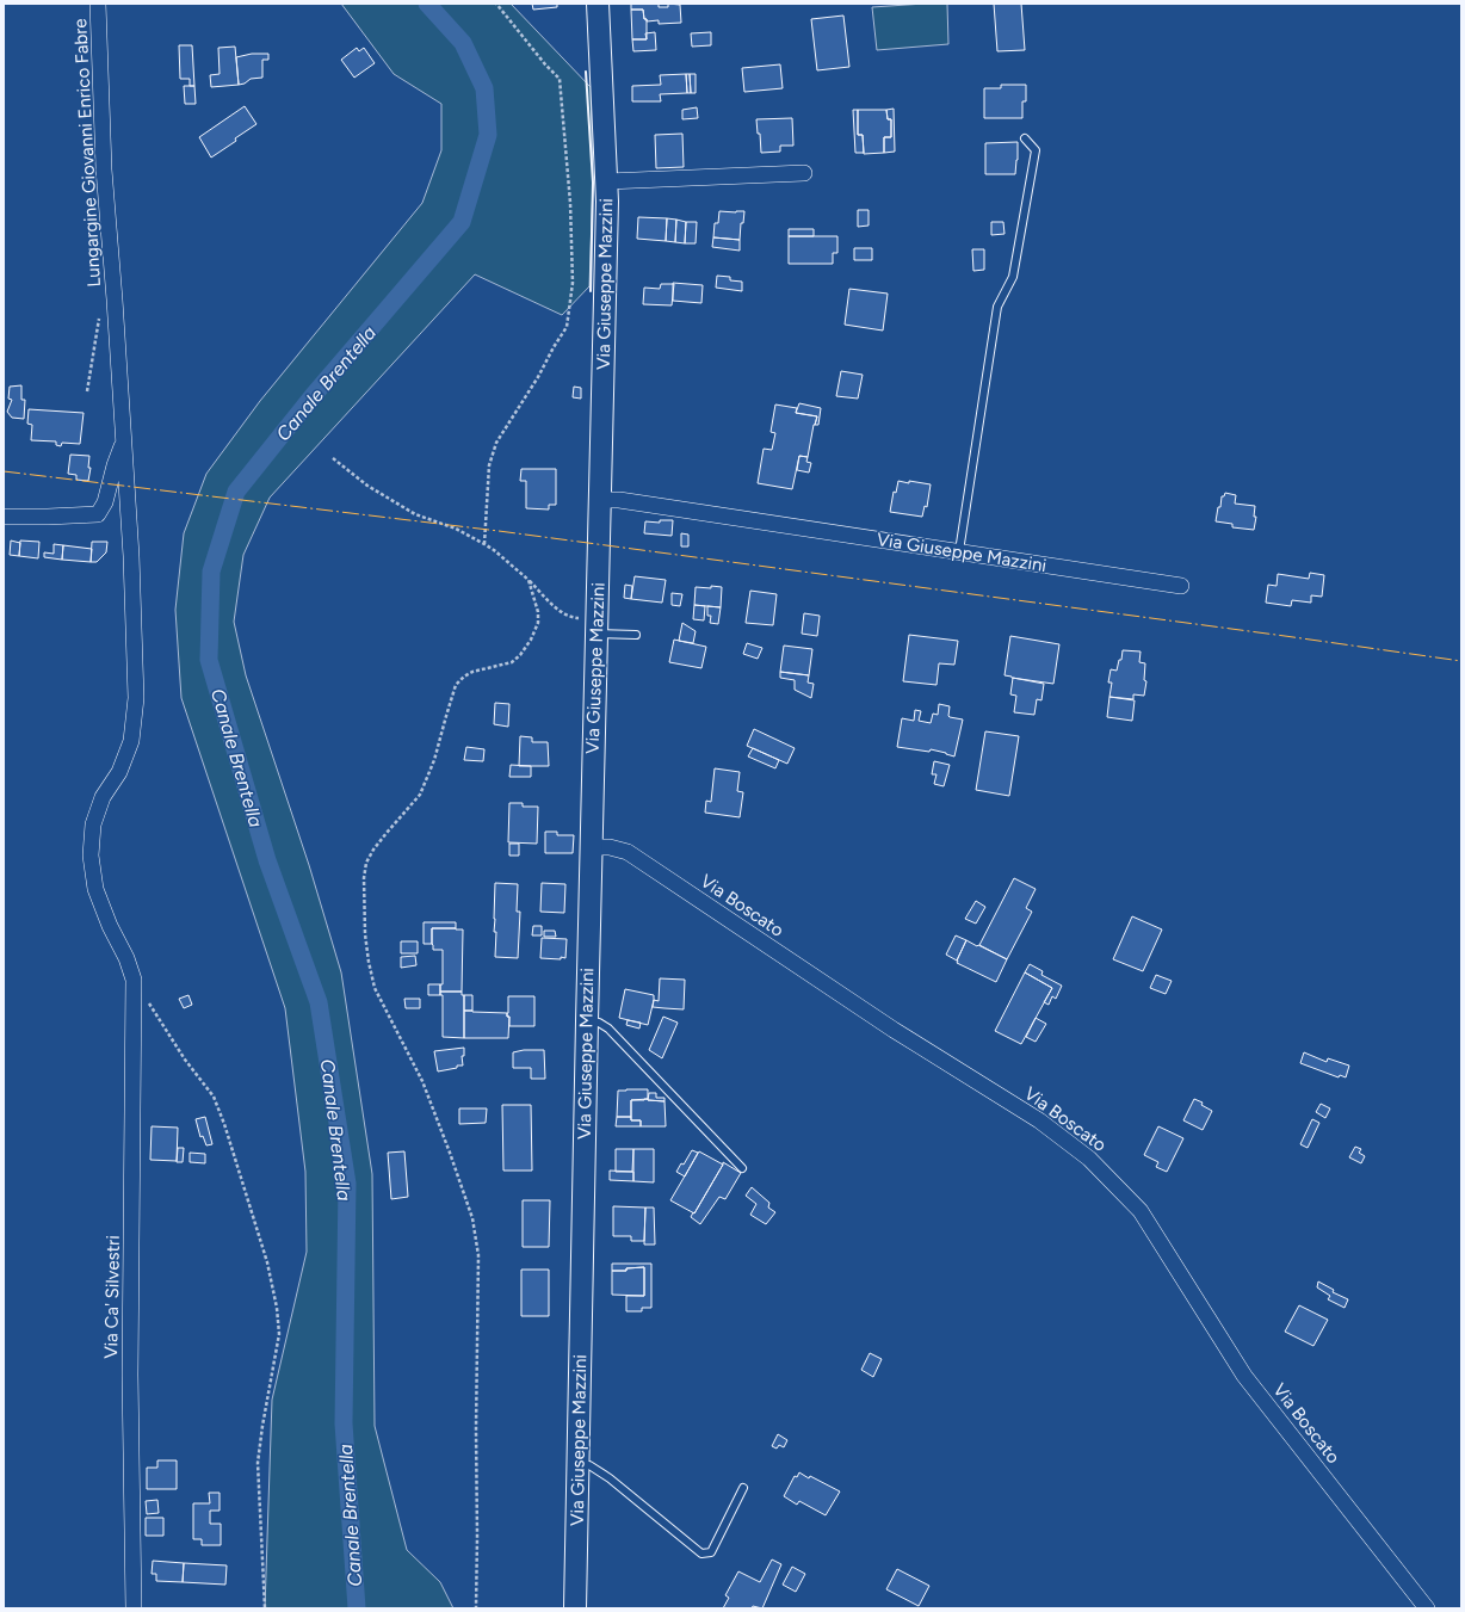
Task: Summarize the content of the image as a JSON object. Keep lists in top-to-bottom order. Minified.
{"streets":{"main road":["Via Giuseppe Mazzini"],"street":["Lungargine Giovanni Enrico Fabre","Via Boscato","Via Ca' Silvestri"]},"crossings":[["Lungargine Giovanni Enrico Fabre","Via Ca' Silvestri"],["Via Giuseppe Mazzini","Via Boscato"]],"water":["Canale Brentella"]}
